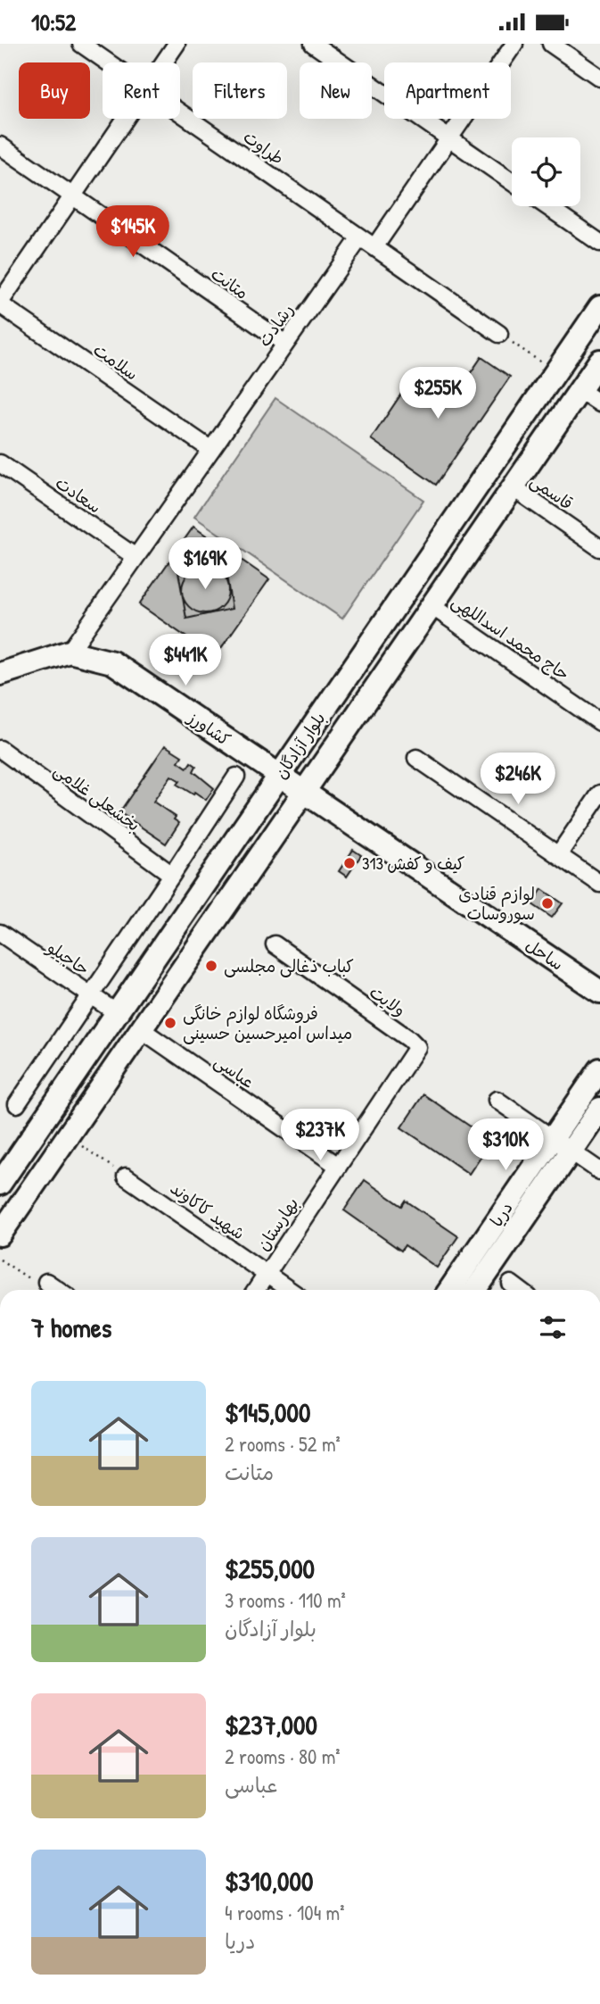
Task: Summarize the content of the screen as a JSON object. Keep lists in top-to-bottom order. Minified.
{"streets":{"main road":["کشاورز","بلوار آزادگان","ساحل","دریا"],"street":["طراوت","متانت","رشادت","سلامت","قاسمی","سعادت","حاج محمد اسداللهی","بخشعلی غلامی","حاجیلو","ولایت","عباسی","شهید کاکاوند","بهارستان"]},"crossings":[["طراوت","رشادت"],["متانت","رشادت"],["رشادت","سلامت"],["رشادت","سعادت"],["رشادت","کشاورز"],["قاسمی","بلوار آزادگان"],["حاج محمد اسداللهی","بلوار آزادگان"],["کشاورز","بلوار آزادگان"],["کشاورز","ساحل"],["بلوار آزادگان","ساحل"],["بلوار آزادگان","حاجیلو"],["بلوار آزادگان","عباسی"],["ولایت","بهارستان"],["عباسی","بهارستان"],["شهید کاکاوند","بهارستان"]],"places":["کیف و کفش 313","لوازم قنادی سوروسات","کباب ذغالی مجلسی","فروشگاه لوازم خانگی میداس امیرحسین حسینی"],"page":{"status":"10:52","chip":["Buy","Rent","Filters","New","Apartment"],"price":["$145K","$255K","$169K","$441K","$246K","$237K","$310K"],"heading":"7 homes","list":[{"name":"$145,000","note":"2 rooms · 52 m² · متانت"},{"name":"$255,000","note":"3 rooms · 110 m² · بلوار آزادگان"},{"name":"$237,000","note":"2 rooms · 80 m² · عباسی"},{"name":"$310,000","note":"4 rooms · 104 m² · دریا"}]}}
